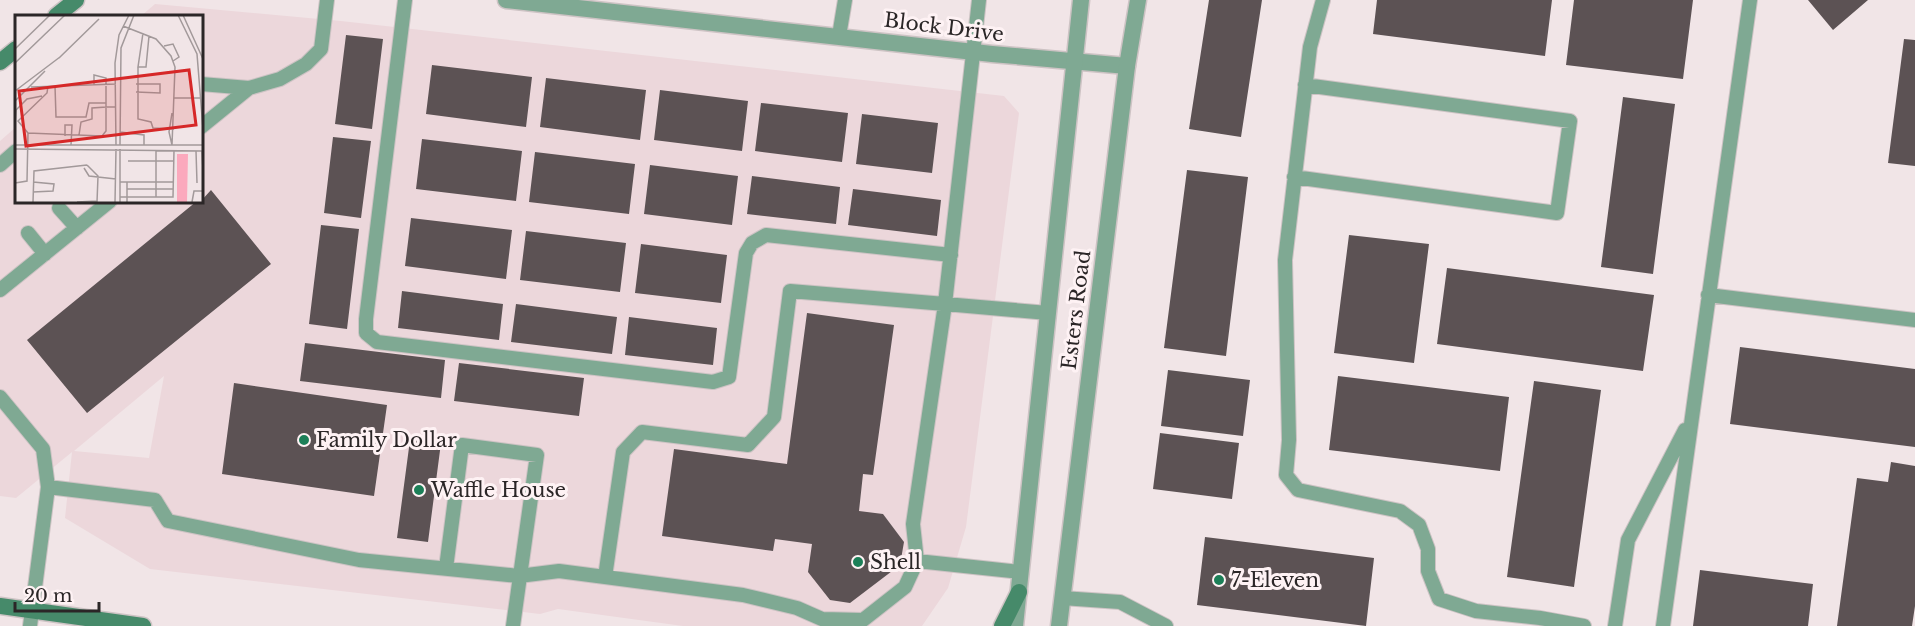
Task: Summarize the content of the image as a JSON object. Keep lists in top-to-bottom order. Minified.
{"streets":{"street":["Block Drive","Esters Road"]},"crossings":[["Block Drive","Esters Road"]],"places":["Family Dollar","Waffle House","Shell","7-Eleven"],"scale_bar":"20 m"}
